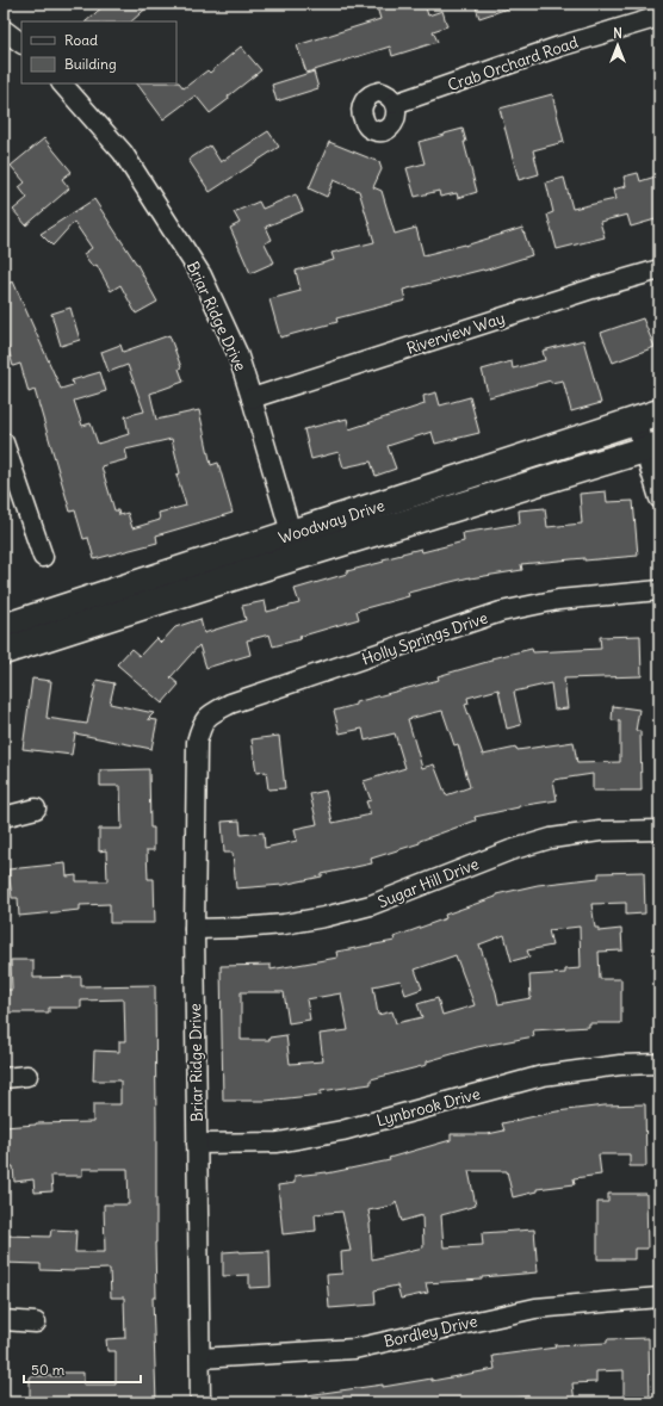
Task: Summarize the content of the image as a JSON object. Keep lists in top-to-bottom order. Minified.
{"streets":{"main road":["Woodway Drive"],"street":["Crab Orchard Road","Briar Ridge Drive","Riverview Way","Holly Springs Drive","Sugar Hill Drive","Lynbrook Drive","Bordley Drive"]},"crossings":[["Briar Ridge Drive","Riverview Way"],["Briar Ridge Drive","Woodway Drive"],["Briar Ridge Drive","Holly Springs Drive"],["Briar Ridge Drive","Sugar Hill Drive"],["Briar Ridge Drive","Lynbrook Drive"],["Briar Ridge Drive","Bordley Drive"]],"legend":["Road","Building"],"scale_bar":"50 m","north":"top"}
